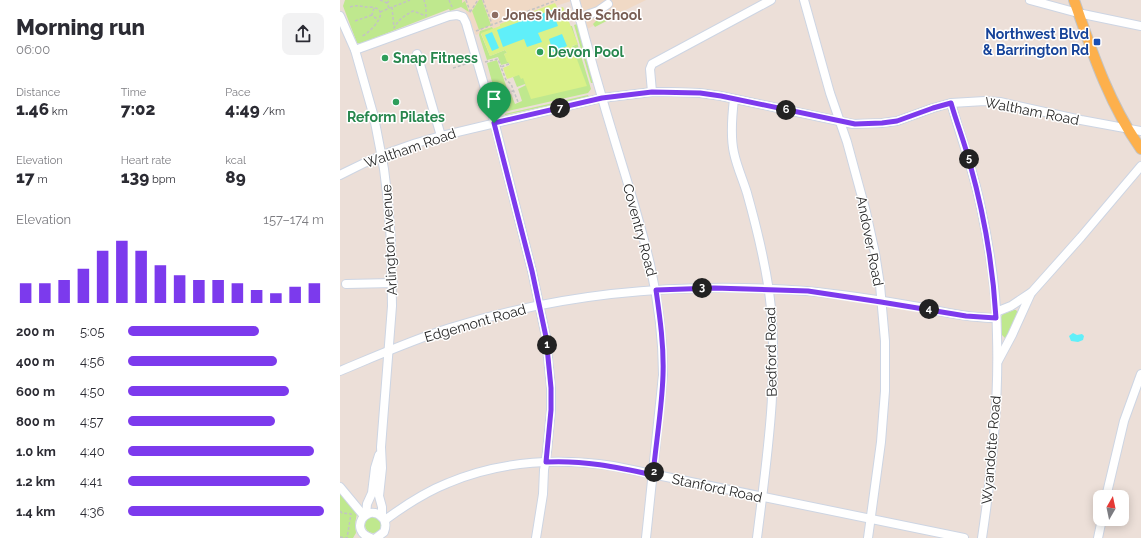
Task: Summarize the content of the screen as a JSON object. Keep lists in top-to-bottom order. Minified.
{"streets":{"street":["Waltham Road","Coventry Road","Arlington Avenue","Andover Road","Edgemont Road","Bedford Road","Wyandotte Road","Stanford Road"]},"crossings":[["Waltham Road","Coventry Road"],["Waltham Road","Arlington Avenue"],["Waltham Road","Andover Road"],["Waltham Road","Bedford Road"],["Waltham Road","Wyandotte Road"],["Coventry Road","Edgemont Road"],["Coventry Road","Stanford Road"],["Arlington Avenue","Edgemont Road"],["Arlington Avenue","Stanford Road"],["Andover Road","Edgemont Road"],["Andover Road","Stanford Road"],["Edgemont Road","Bedford Road"],["Edgemont Road","Wyandotte Road"],["Bedford Road","Stanford Road"]],"places":{"other":["Jones Middle School","Devon Pool","Snap Fitness","Reform Pilates"],"transit":["Northwest Blvd & Barrington Rd"]},"north":"top","page":{"heading":["Morning run","06:00"],"stats":[["Distance","1.46 km"],["Time","7:02"],["Pace","4:49 /km"],["Elevation","17 m"],["Heart rate","139 bpm"],["kcal","89"]],"pins":["7","6","5","3","4","1","2"],"chart":["Elevation","157–174 m"],"list":[{"name":"200 m","note":"5:05"},{"name":"400 m","note":"4:56"},{"name":"600 m","note":"4:50"},{"name":"800 m","note":"4:57"},{"name":"1.0 km","note":"4:40"},{"name":"1.2 km","note":"4:41"},{"name":"1.4 km","note":"4:36"}]}}
